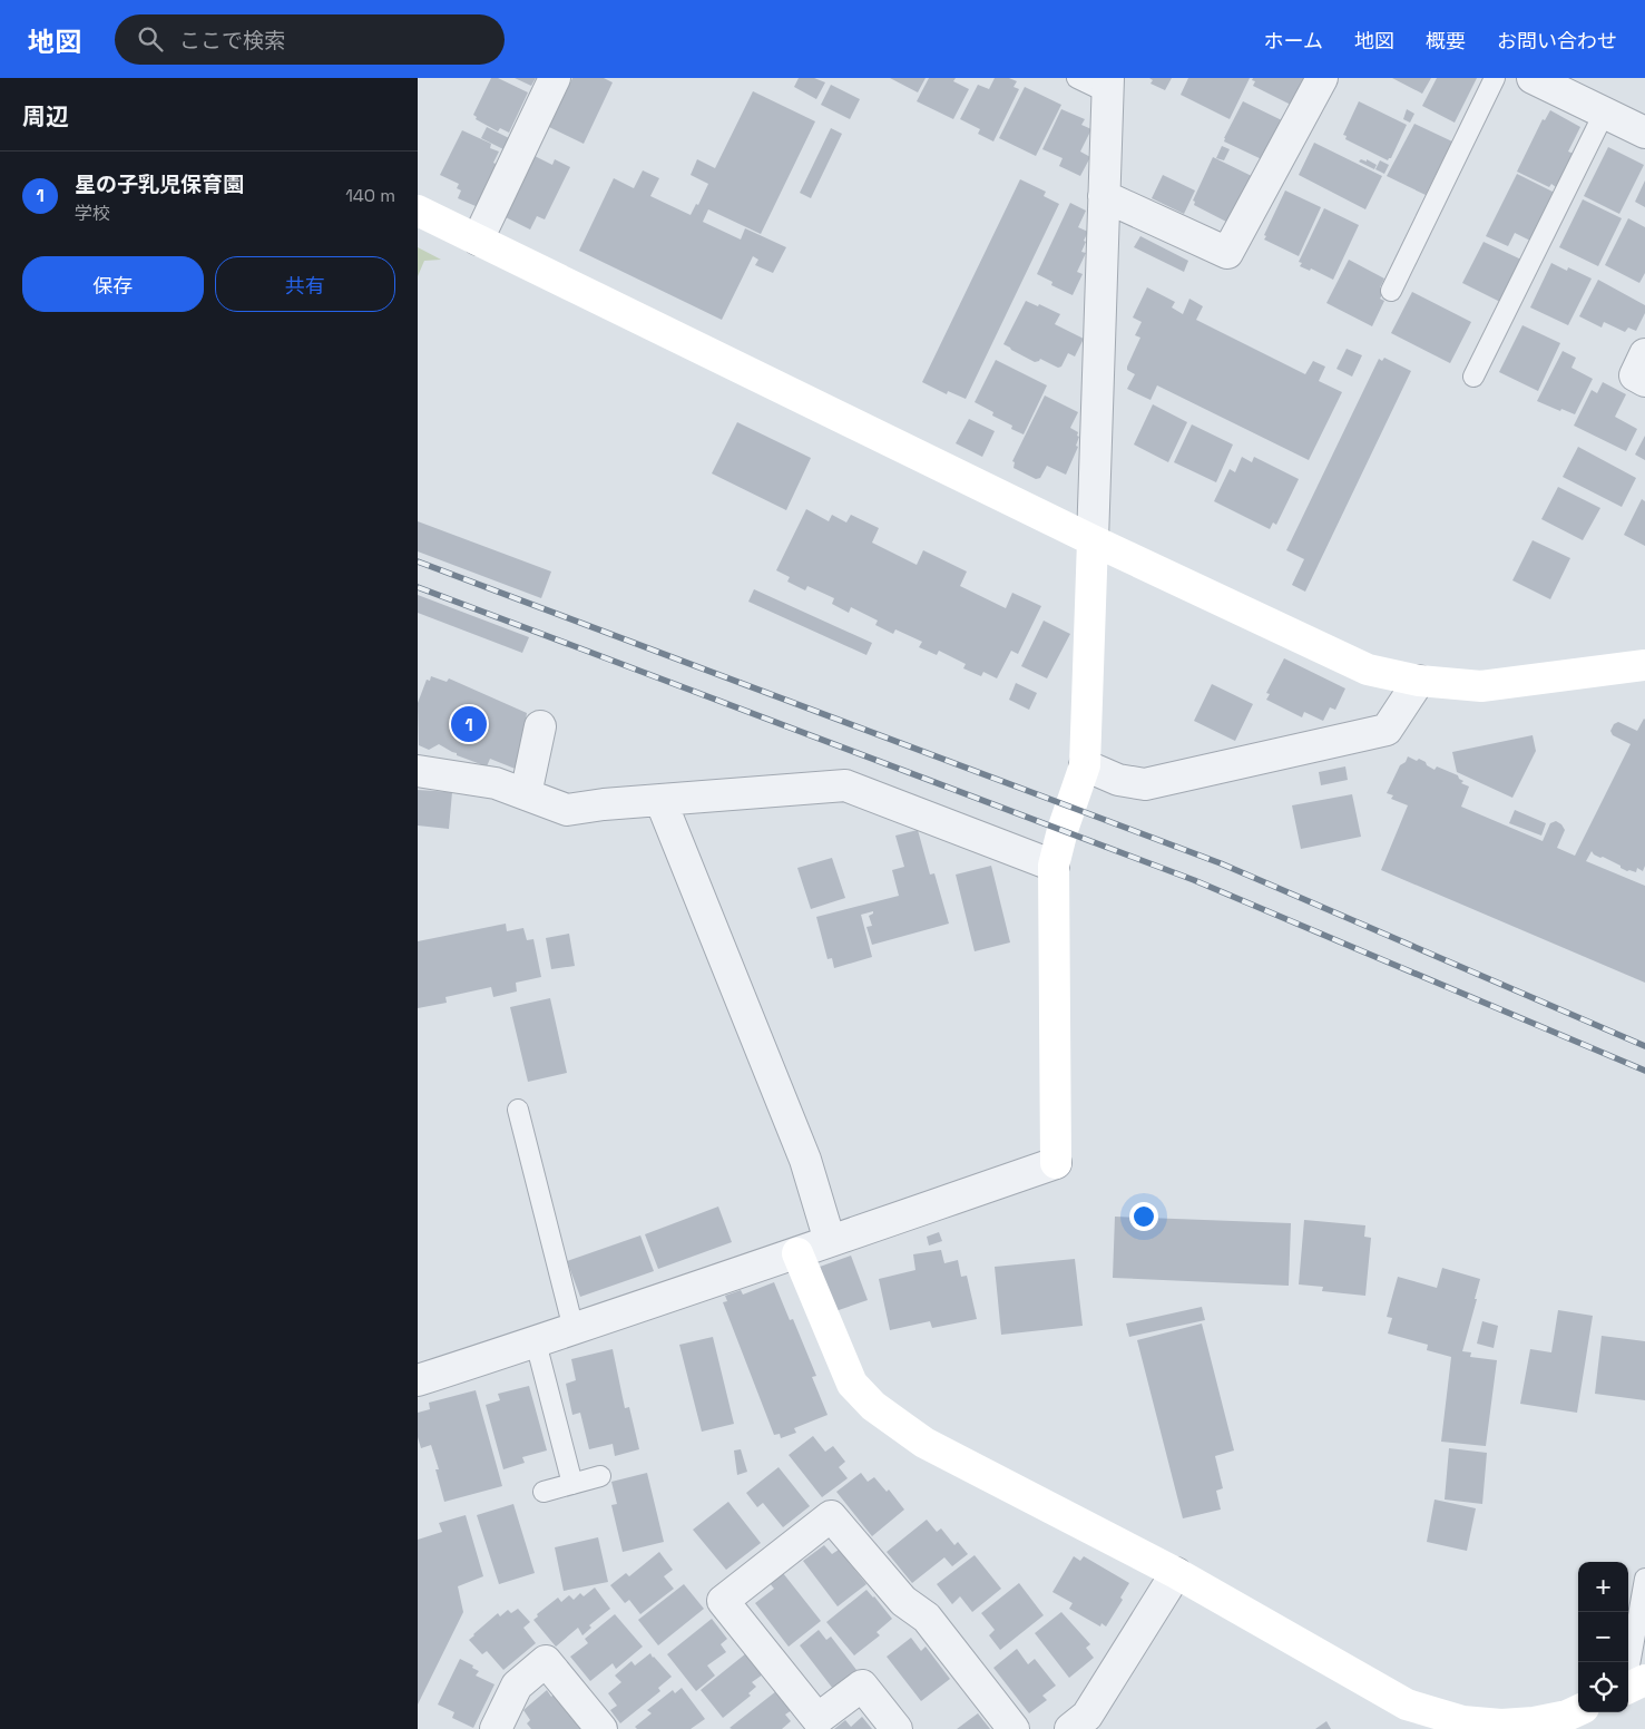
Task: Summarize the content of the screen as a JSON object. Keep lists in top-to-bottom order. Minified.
{"page":{"header":"地図","search":"ここで検索","nav":["ホーム","地図","概要","お問い合わせ"],"heading":"周辺","list":[{"mark":"1","name":"星の子乳児保育園","note":"学校","value":"140 m"}],"buttons":["保存","共有"],"pins":"1","map_buttons":["+","−"]}}
